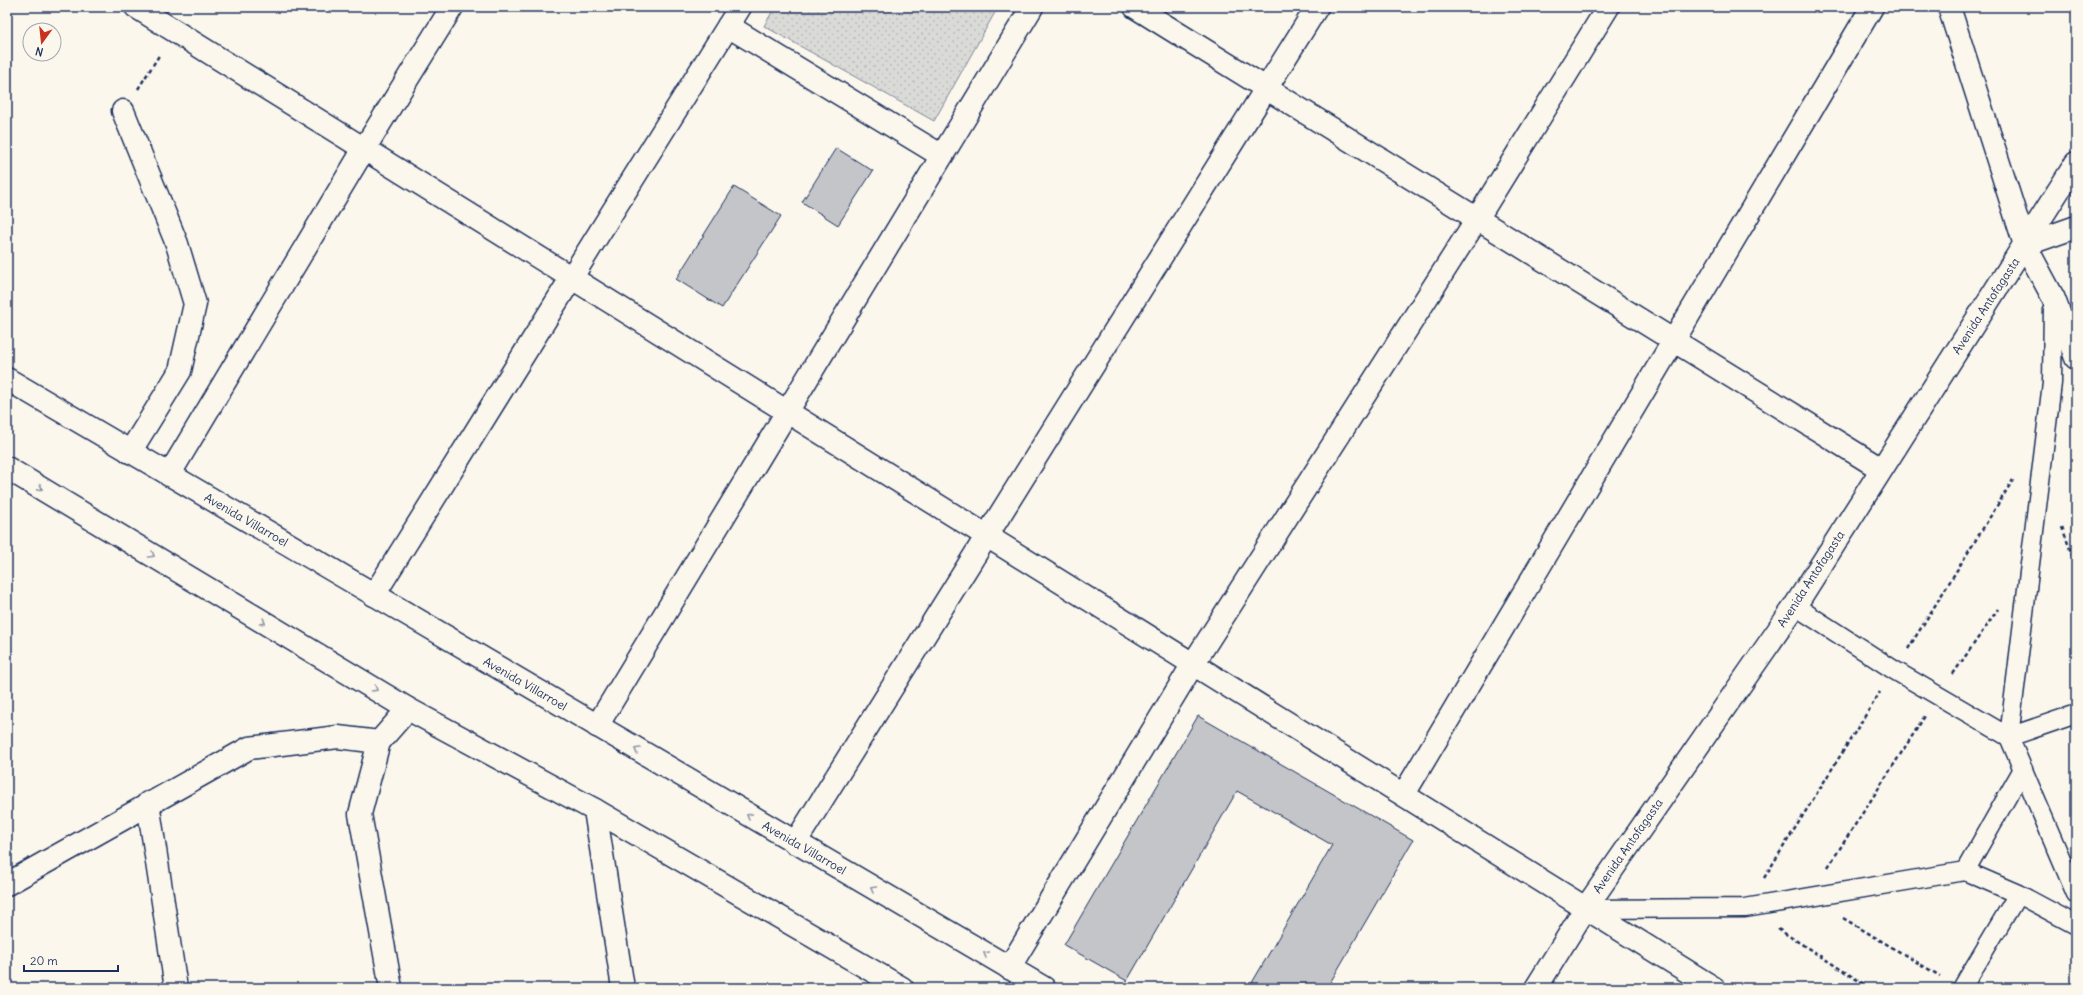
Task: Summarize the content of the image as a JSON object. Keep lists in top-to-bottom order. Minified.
{"streets":{"street":["Avenida Antofagasta","Avenida Villarroel"]},"scale_bar":"20 m","north":"bottom"}
